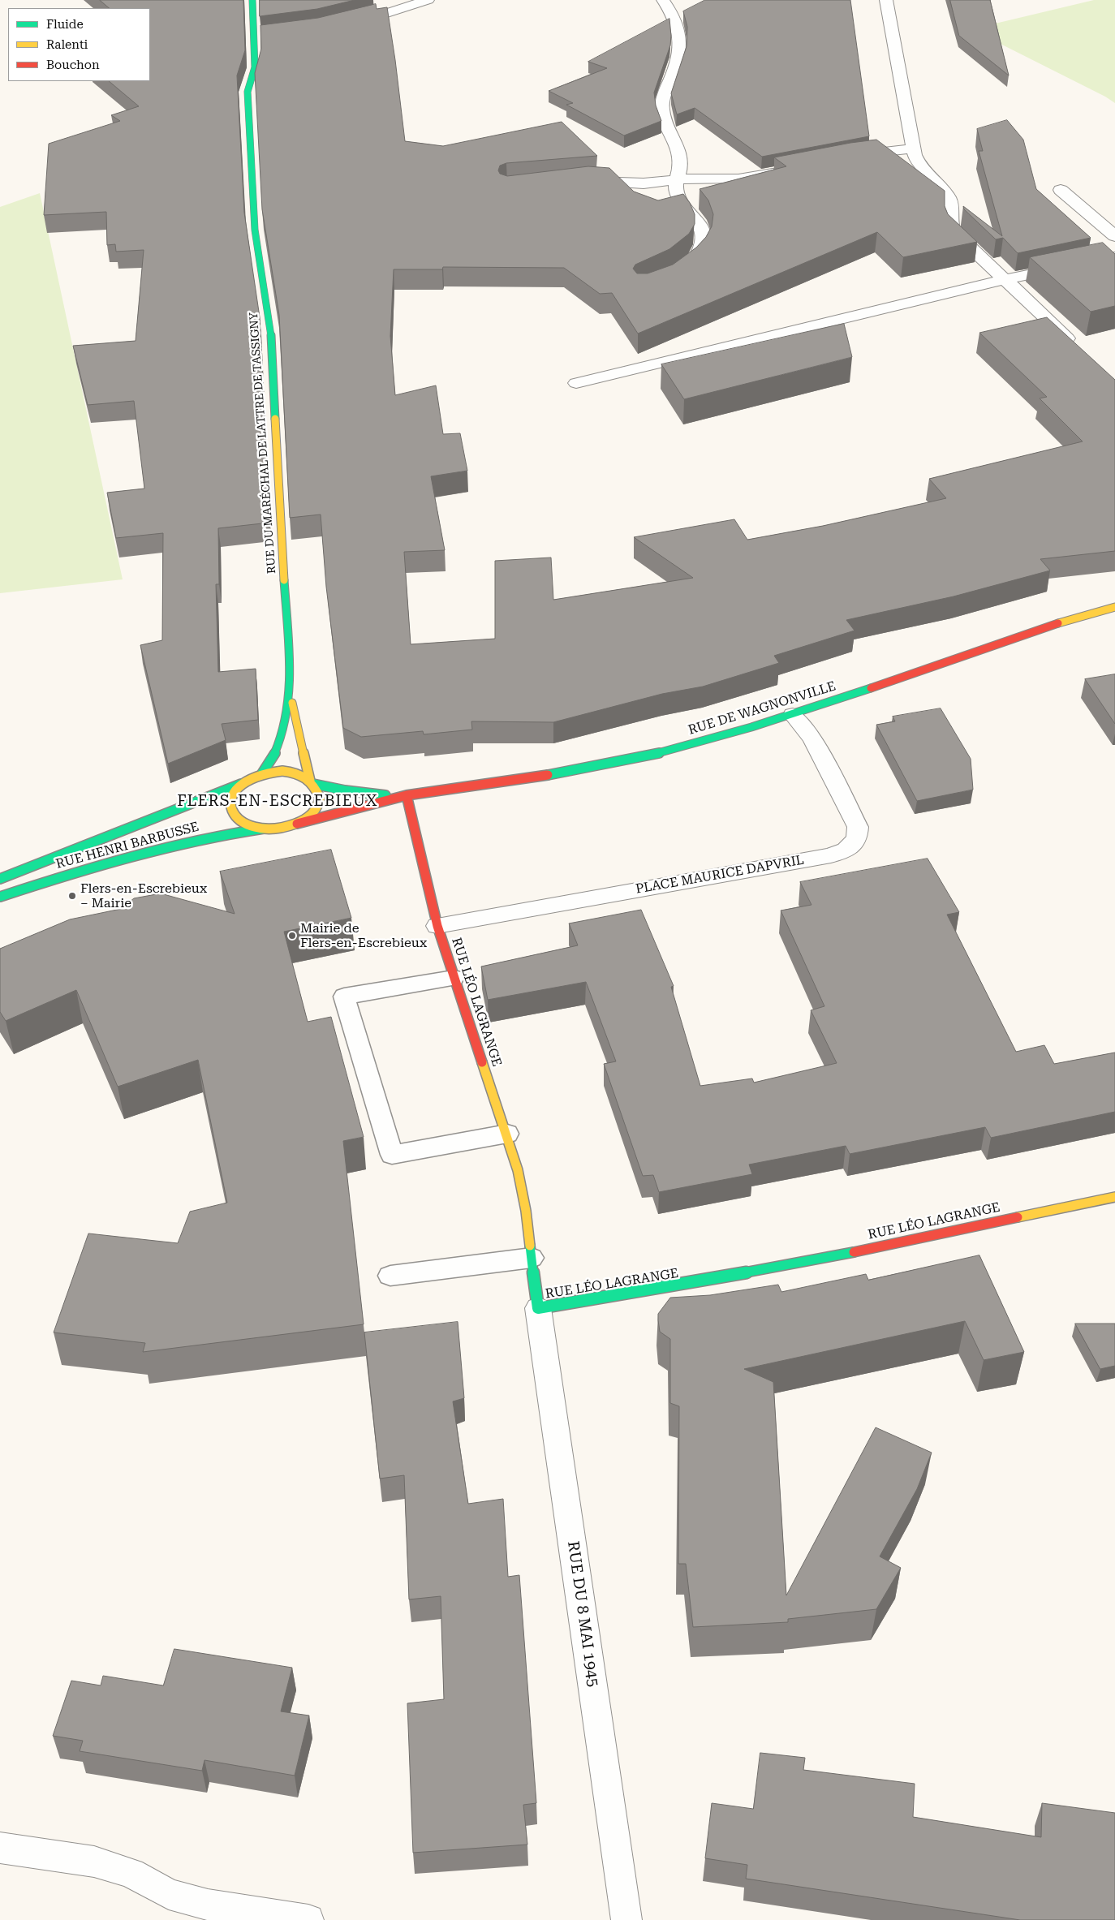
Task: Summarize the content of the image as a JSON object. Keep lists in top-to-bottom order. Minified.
{"streets":{"street":["RUE DU MARÉCHAL DE LATTRE DE TASSIGNY","RUE DE WAGNONVILLE","RUE HENRI BARBUSSE","PLACE MAURICE DAPVRIL","RUE LÉO LAGRANGE","RUE DU 8 MAI 1945"]},"crossings":[["RUE DU MARÉCHAL DE LATTRE DE TASSIGNY","RUE DE WAGNONVILLE"],["RUE DU MARÉCHAL DE LATTRE DE TASSIGNY","RUE HENRI BARBUSSE"],["RUE DE WAGNONVILLE","RUE HENRI BARBUSSE"],["RUE DE WAGNONVILLE","PLACE MAURICE DAPVRIL"],["RUE DE WAGNONVILLE","RUE LÉO LAGRANGE"],["PLACE MAURICE DAPVRIL","RUE LÉO LAGRANGE"],["RUE LÉO LAGRANGE","RUE DU 8 MAI 1945"]],"districts":["FLERS-EN-ESCREBIEUX"],"places":["Flers-en-Escrebieux – Mairie","Mairie de Flers-en-Escrebieux"],"legend":["Fluide","Ralenti","Bouchon"]}
